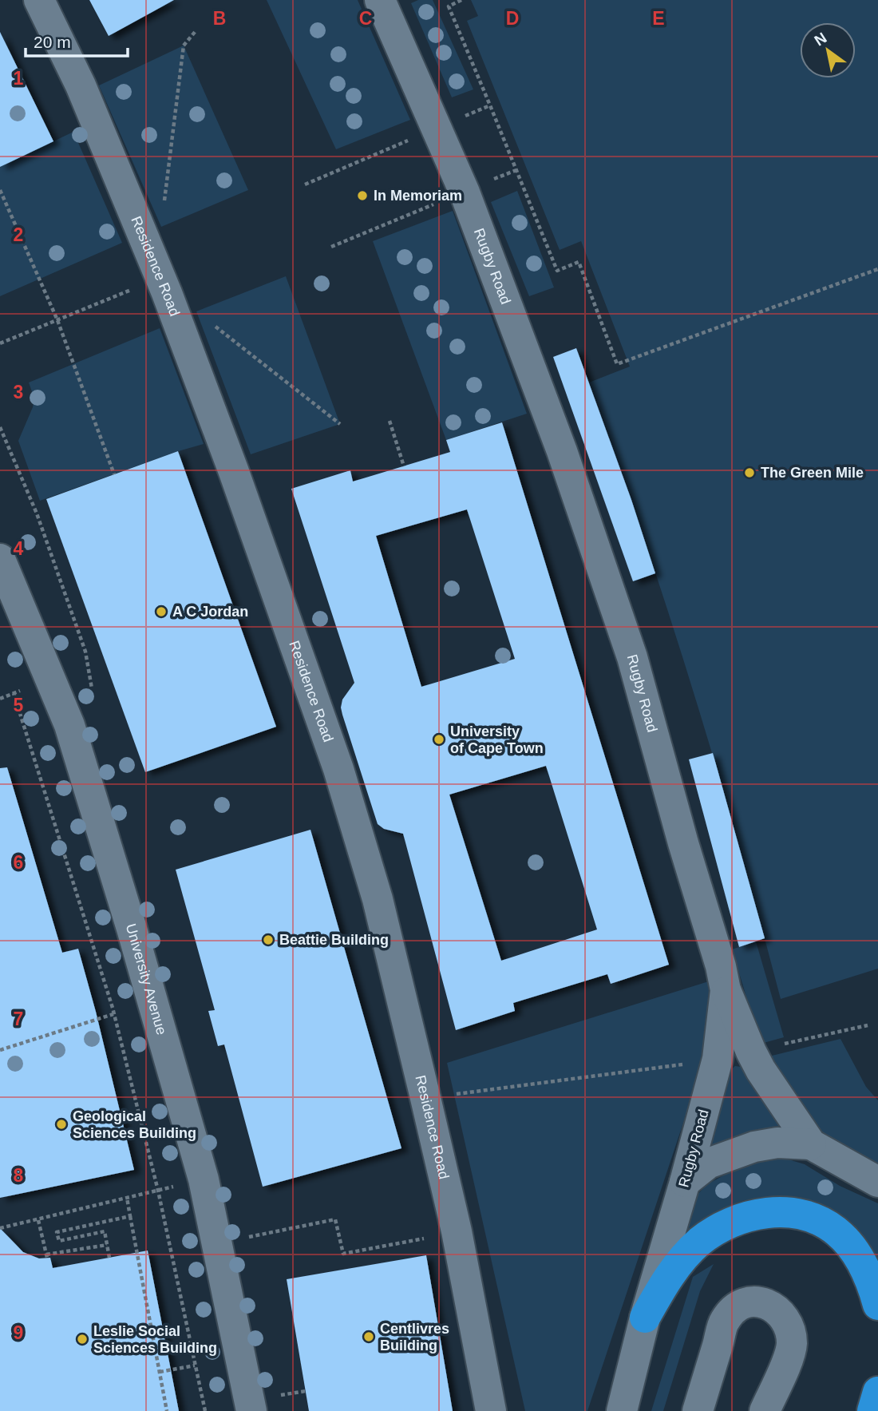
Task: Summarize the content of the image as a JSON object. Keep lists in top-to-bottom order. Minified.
{"streets":{"street":["Residence Road","Rugby Road","University Avenue"]},"places":["In Memoriam","The Green Mile","A C Jordan","University of Cape Town","Beattie Building","Geological Sciences Building","Centlivres Building","Leslie Social Sciences Building"],"scale_bar":"20 m","north":"top left","grid":{"columns":["B","C","D","E"],"rows":["1","2","3","4","5","6","7","8","9"]}}
